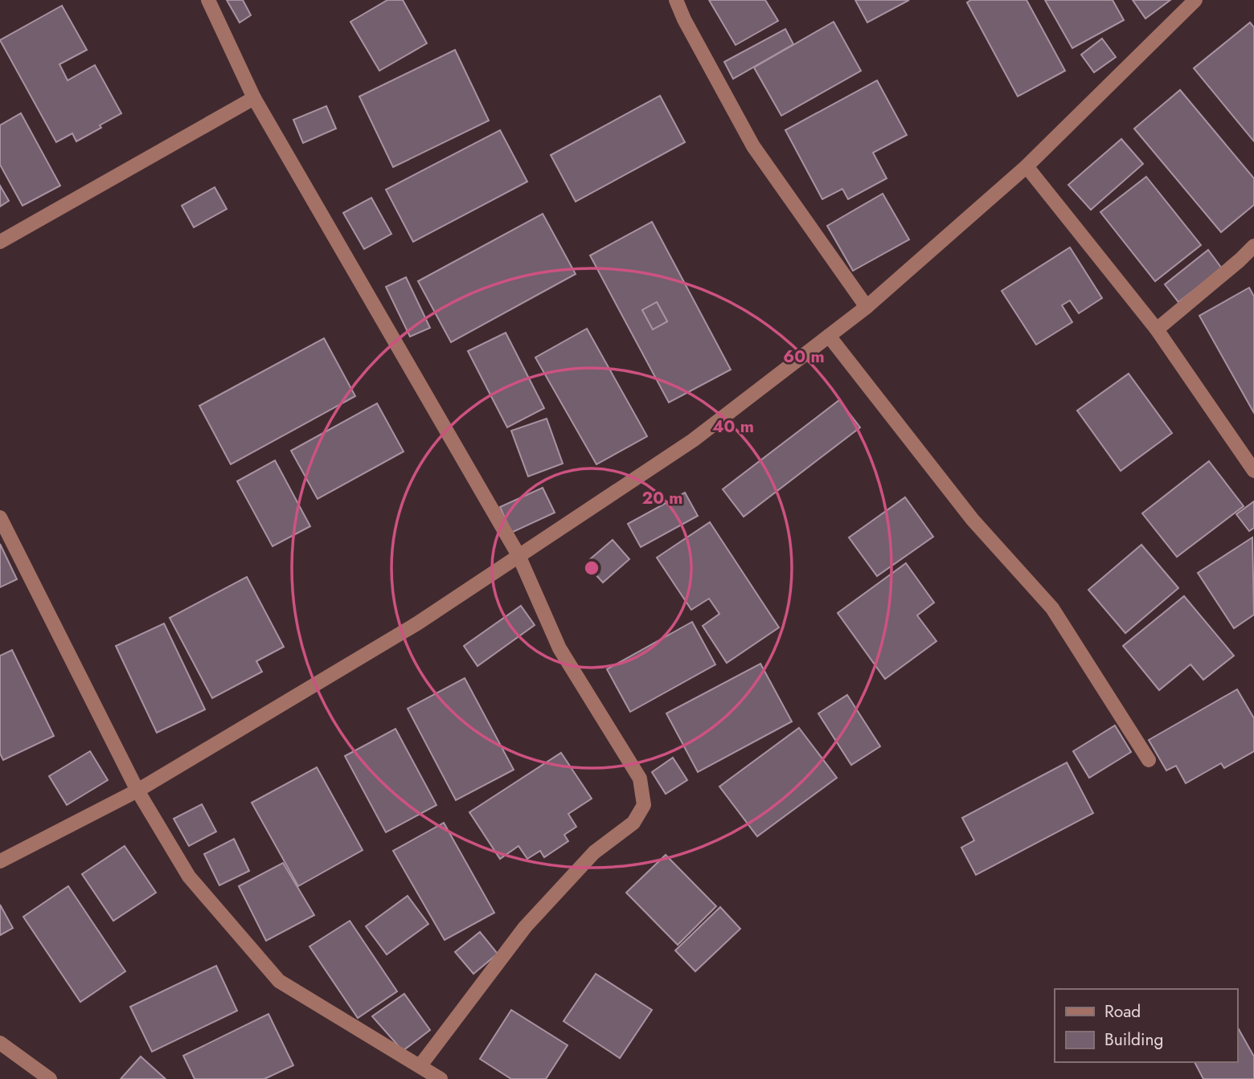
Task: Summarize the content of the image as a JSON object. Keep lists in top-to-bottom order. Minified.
{"legend":["Road","Building"],"rings":["60 m","40 m","20 m"]}
